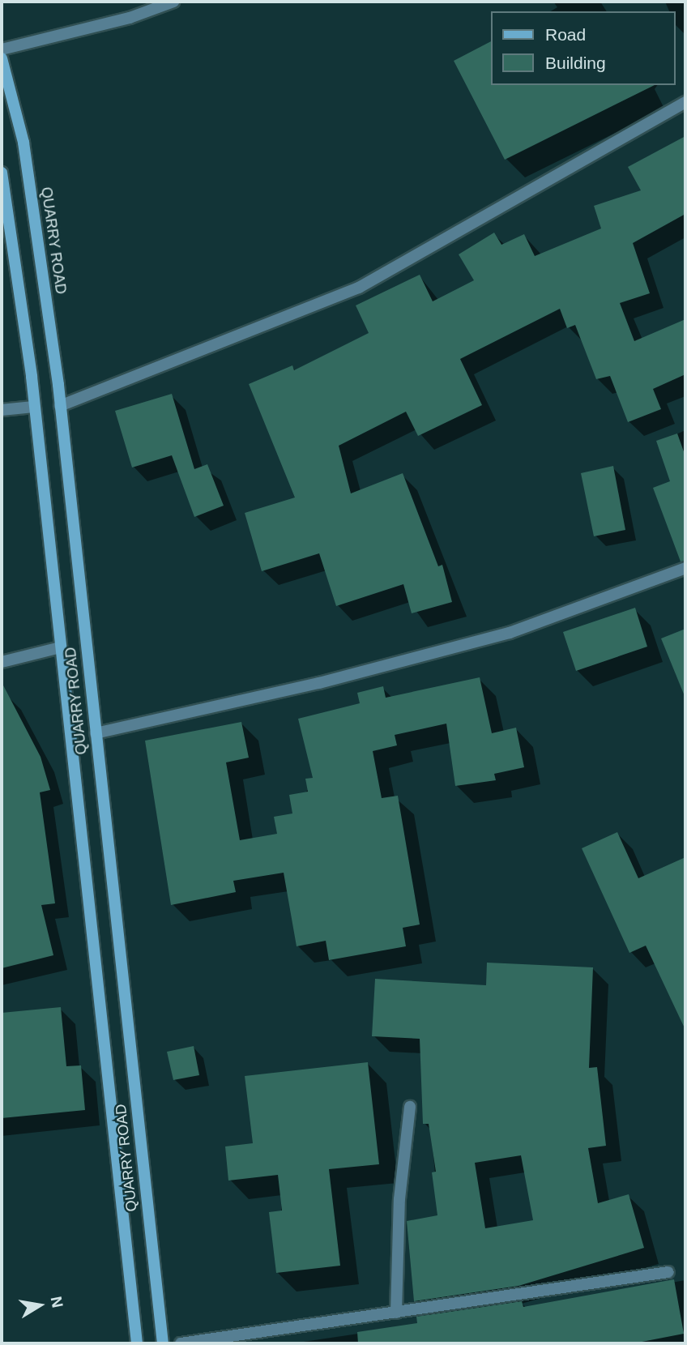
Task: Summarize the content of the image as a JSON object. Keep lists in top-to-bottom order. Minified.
{"streets":{"main road":["QUARRY ROAD"]},"legend":["Road","Building"],"north":"right"}
